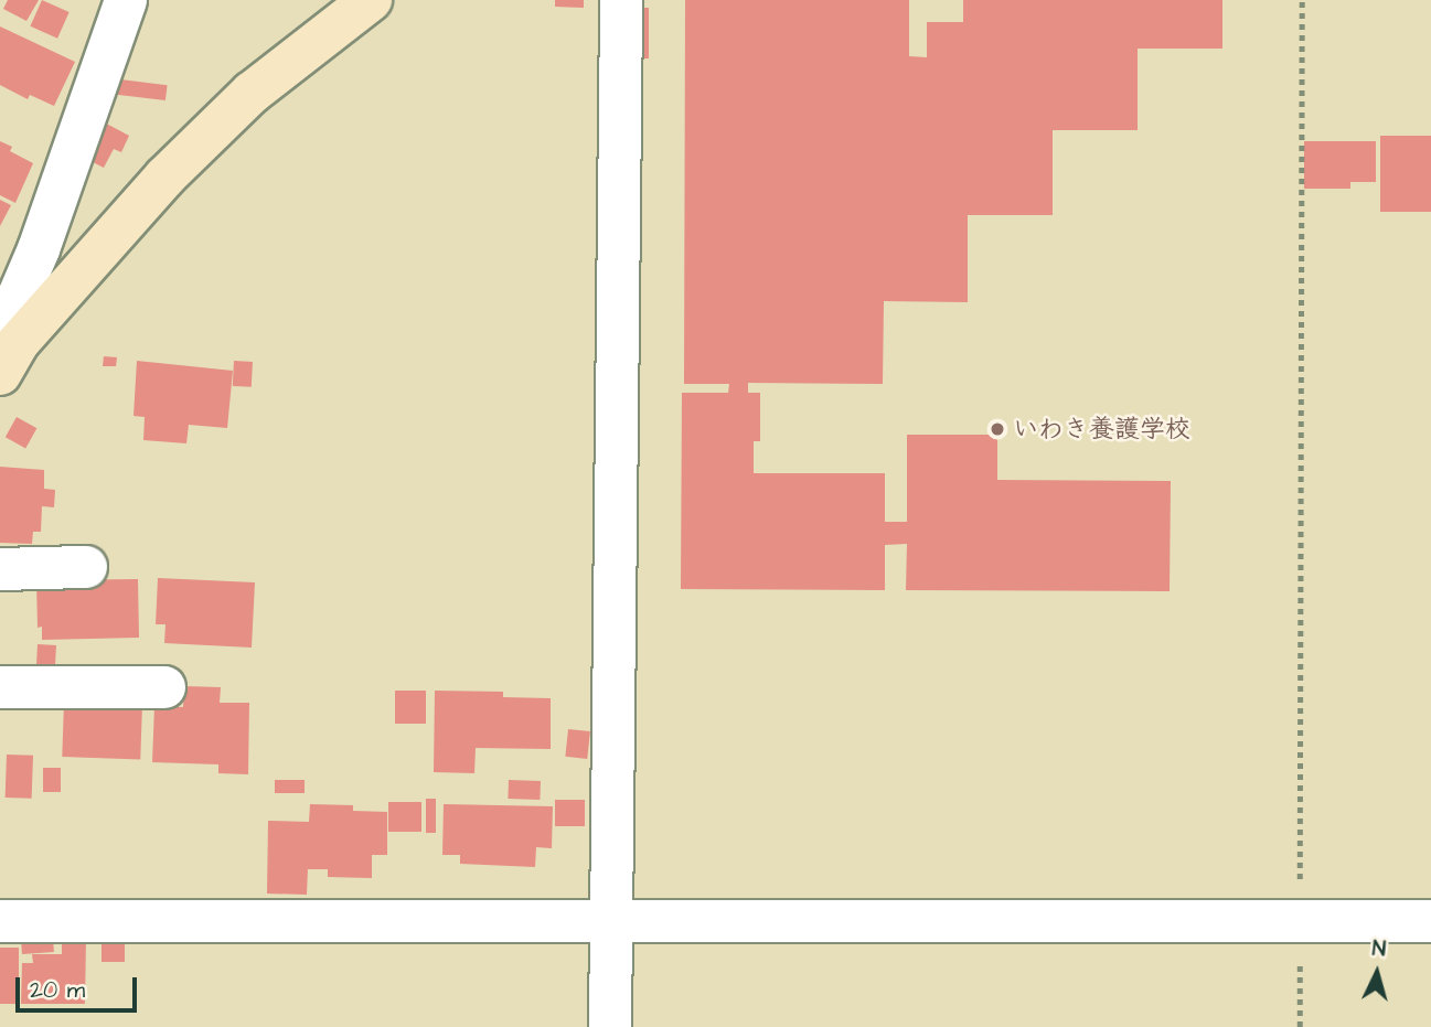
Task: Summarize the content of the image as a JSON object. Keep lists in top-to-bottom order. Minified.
{"places":["いわき養護学校"],"scale_bar":"20 m","north":"top"}
